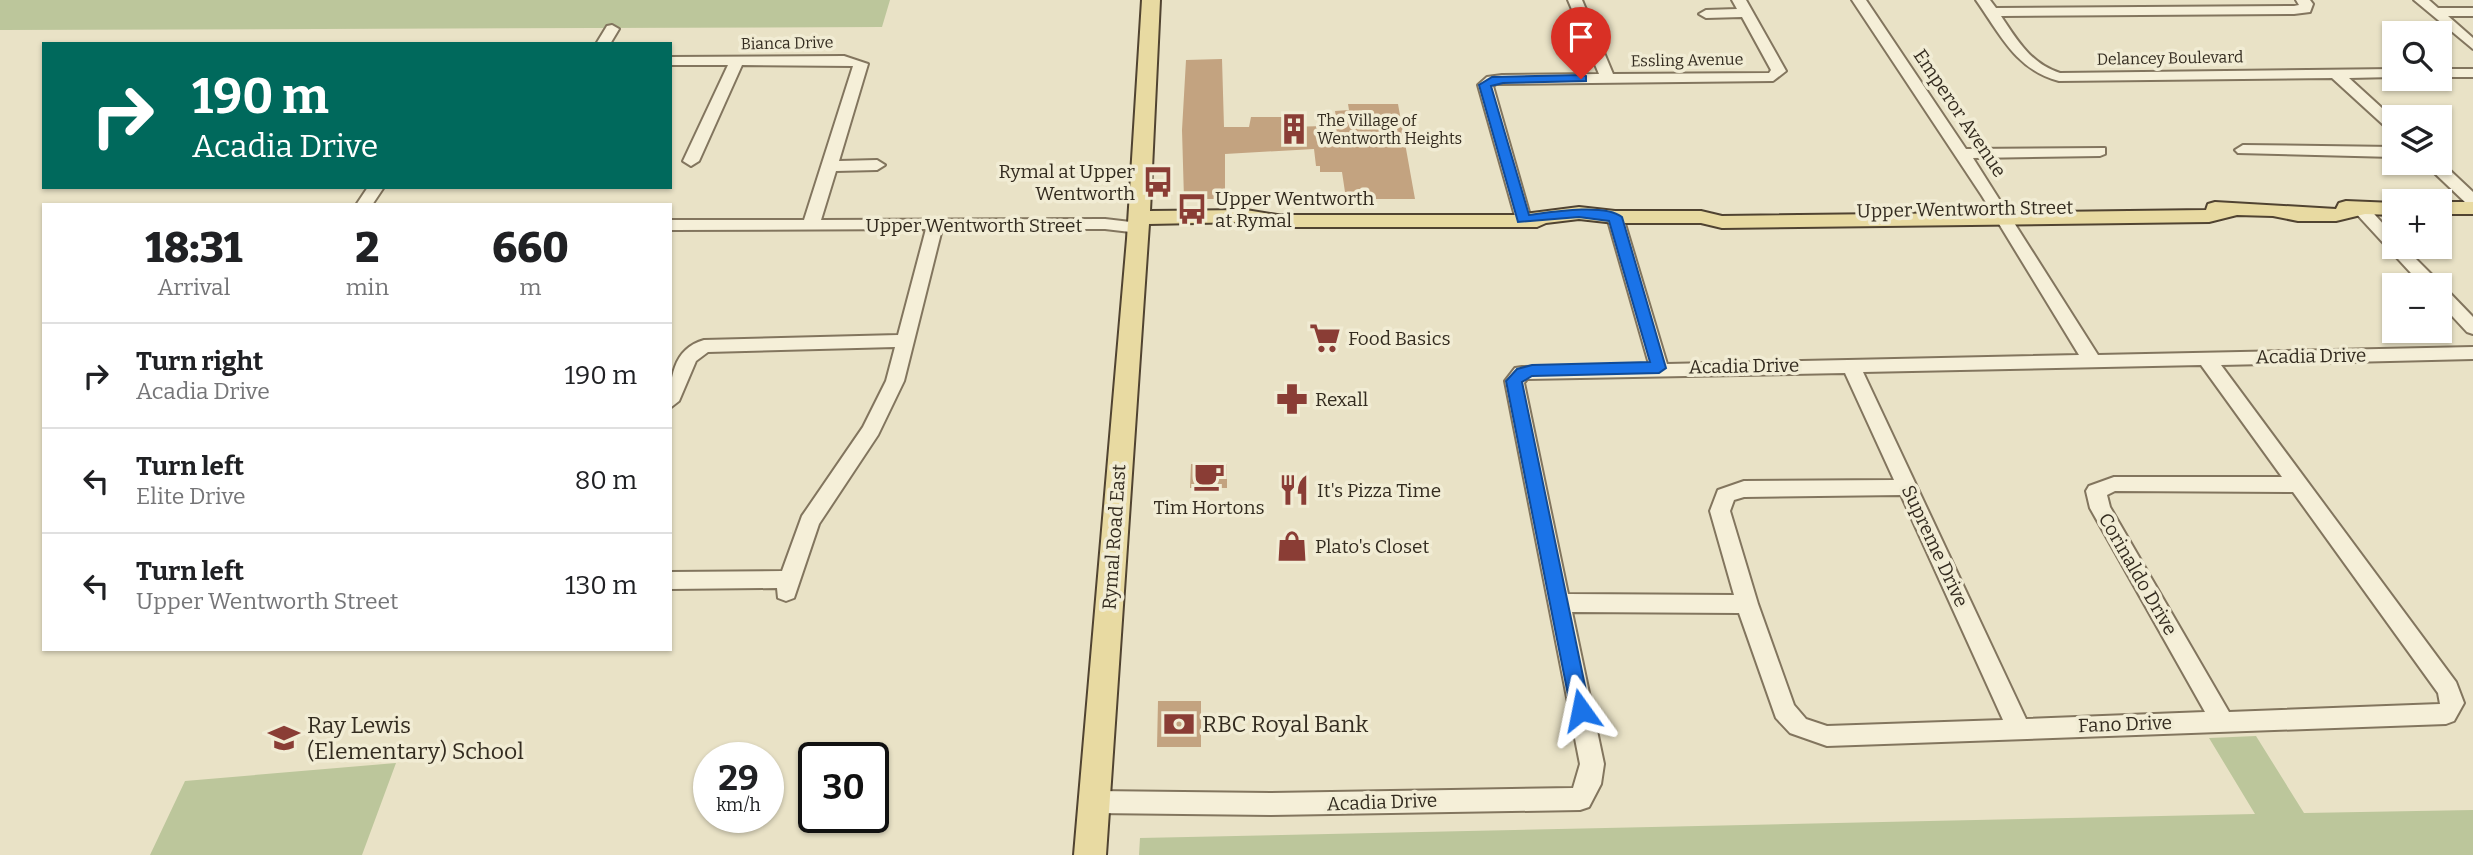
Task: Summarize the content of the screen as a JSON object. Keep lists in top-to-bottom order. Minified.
{"streets":{"main road":["Upper Wentworth Street","Rymal Road East"],"street":["Bianca Drive","Delancey Boulevard","Essling Avenue","Emperor Avenue","Acadia Drive","Supreme Drive","Corinaldo Drive","Fano Drive"]},"crossings":[["Bianca Drive","Upper Wentworth Street"],["Essling Avenue","Upper Wentworth Street"],["Emperor Avenue","Upper Wentworth Street"],["Emperor Avenue","Acadia Drive"],["Upper Wentworth Street","Rymal Road East"],["Acadia Drive","Rymal Road East"],["Acadia Drive","Supreme Drive"],["Acadia Drive","Fano Drive"],["Supreme Drive","Fano Drive"],["Corinaldo Drive","Fano Drive"]],"places":{"building":["The Village of Wentworth Heights"],"bus stop":["Rymal at Upper Wentworth","Upper Wentworth at Rymal"],"supermarket":["Food Basics"],"pharmacy":["Rexall"],"cafe":["Tim Hortons"],"restaurant":["It's Pizza Time"],"shop":["Plato's Closet"],"bank":["RBC Royal Bank"],"school or university":["Ray Lewis (Elementary) School"]},"page":{"map_buttons":["+","−"],"turn":["190 m","Acadia Drive"],"eta":["18:31","Arrival","2","min","660","m"],"list":[{"name":"Turn right","note":"Acadia Drive","value":"190 m"},{"name":"Turn left","note":"Elite Drive","value":"80 m"},{"name":"Turn left","note":"Upper Wentworth Street","value":"130 m"}],"speed":"29 km/h","limit":"30"}}
